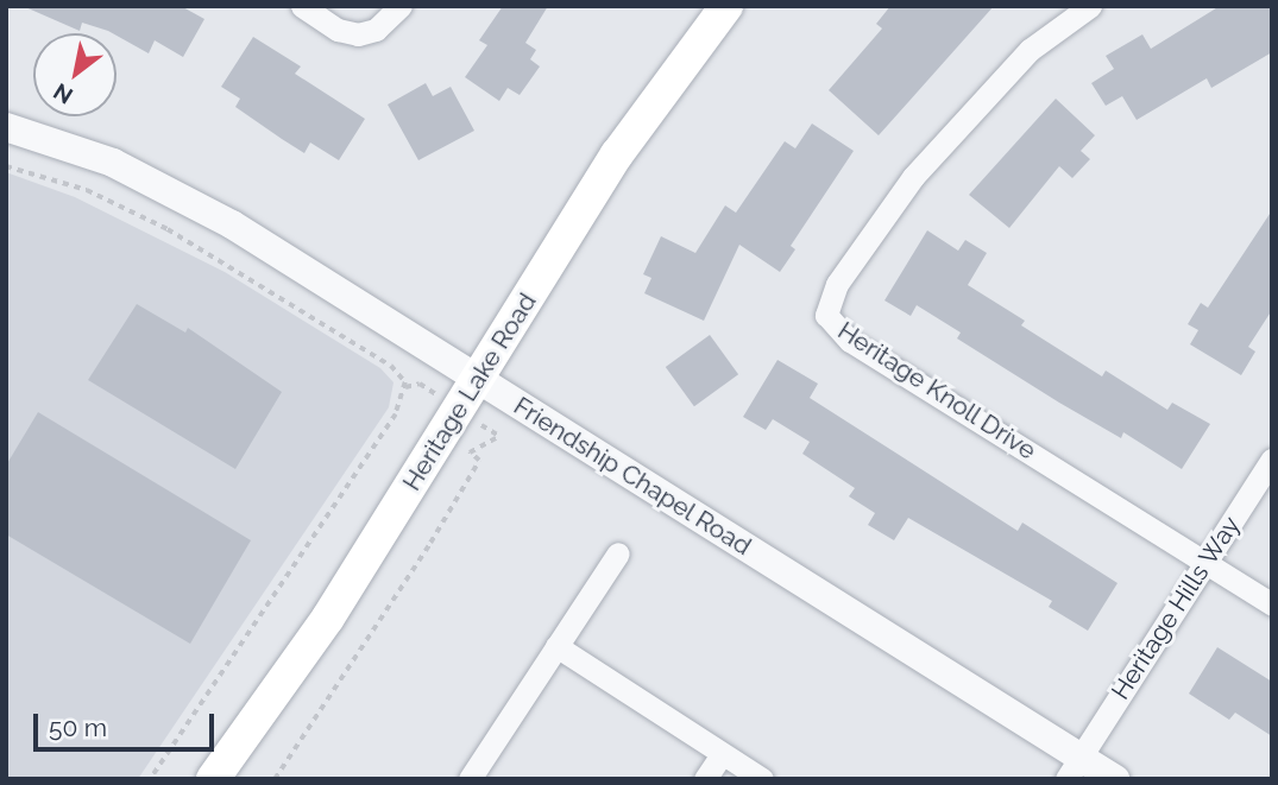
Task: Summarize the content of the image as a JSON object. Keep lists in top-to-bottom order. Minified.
{"streets":{"main road":["Heritage Lake Road"],"street":["Heritage Knoll Drive","Friendship Chapel Road","Heritage Hills Way"]},"crossings":[["Heritage Knoll Drive","Heritage Hills Way"],["Heritage Lake Road","Friendship Chapel Road"],["Friendship Chapel Road","Heritage Hills Way"]],"scale_bar":"50 m","north":"bottom left"}
